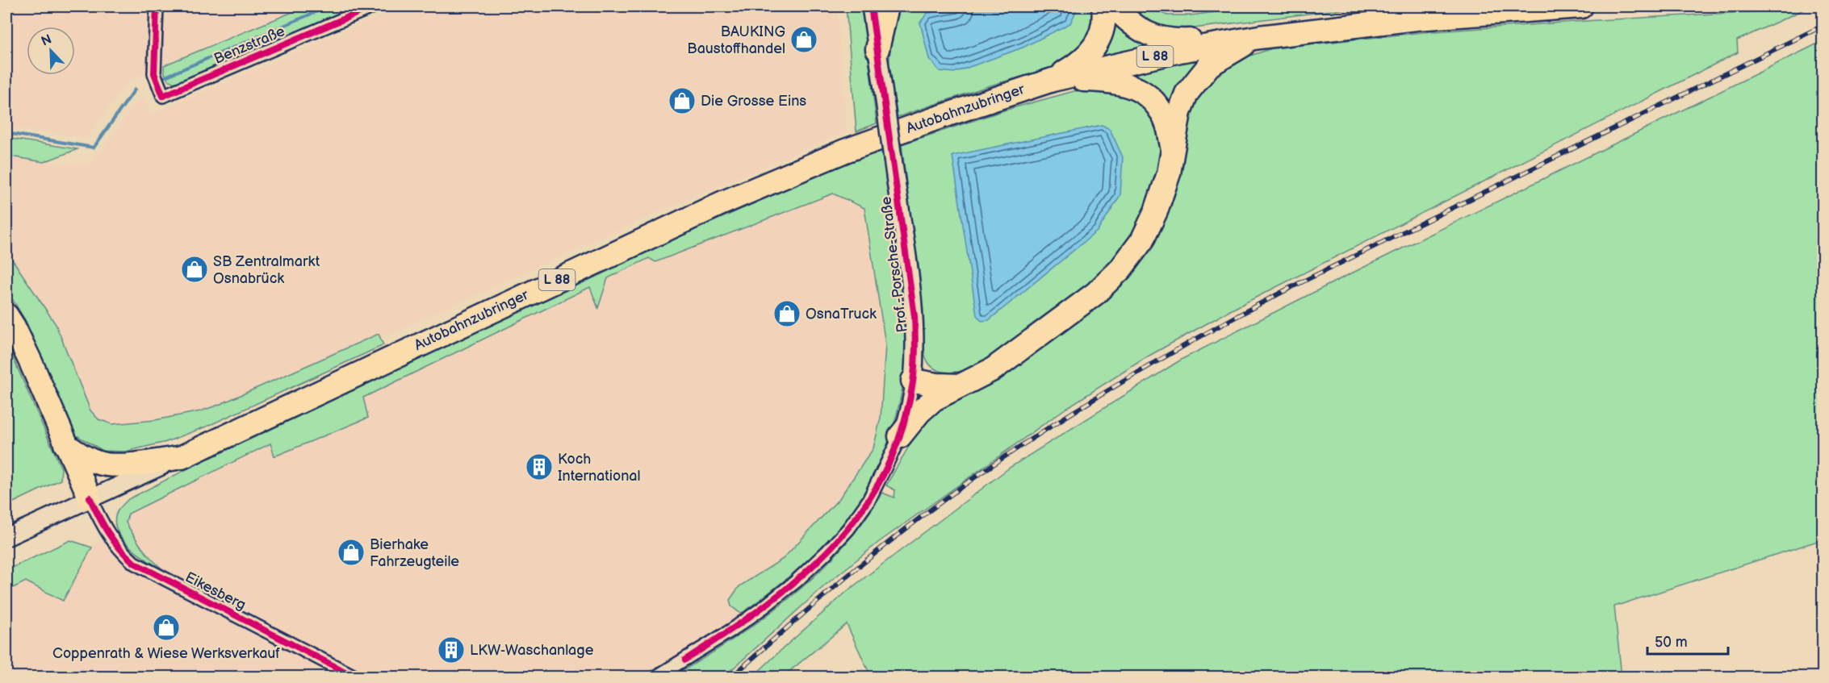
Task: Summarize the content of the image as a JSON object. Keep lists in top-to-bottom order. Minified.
{"streets":{"highway":["L 88","Autobahnzubringer"],"street":["Benzstraße","Prof.-Porsche-Straße","Eikesberg"]},"crossings":[["L 88","Autobahnzubringer"],["Autobahnzubringer","Eikesberg"]],"places":{"shop":["BAUKING Baustoffhandel","Die Grosse Eins","SB Zentralmarkt Osnabrück","OsnaTruck","Bierhake Fahrzeugteile","Coppenrath & Wiese Werksverkauf"],"building":["Koch International","LKW-Waschanlage"]},"scale_bar":"50 m","north":"top left"}
